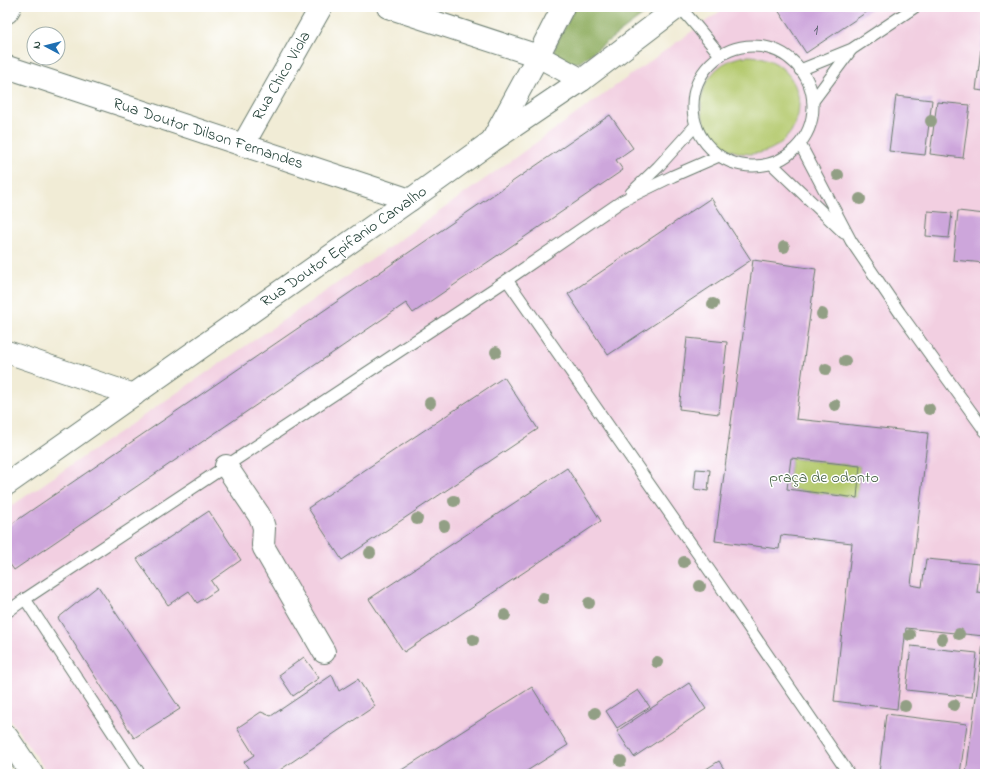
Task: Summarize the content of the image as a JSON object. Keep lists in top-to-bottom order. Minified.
{"streets":{"street":["Rua Chico Viola","Rua Doutor Dilson Fernandes","Rua Doutor Epifanio Carvalho"]},"crossings":[["Rua Chico Viola","Rua Doutor Dilson Fernandes"],["Rua Doutor Dilson Fernandes","Rua Doutor Epifanio Carvalho"]],"parks":["praça de odonto"],"house_numbers":["1"],"north":"left"}
